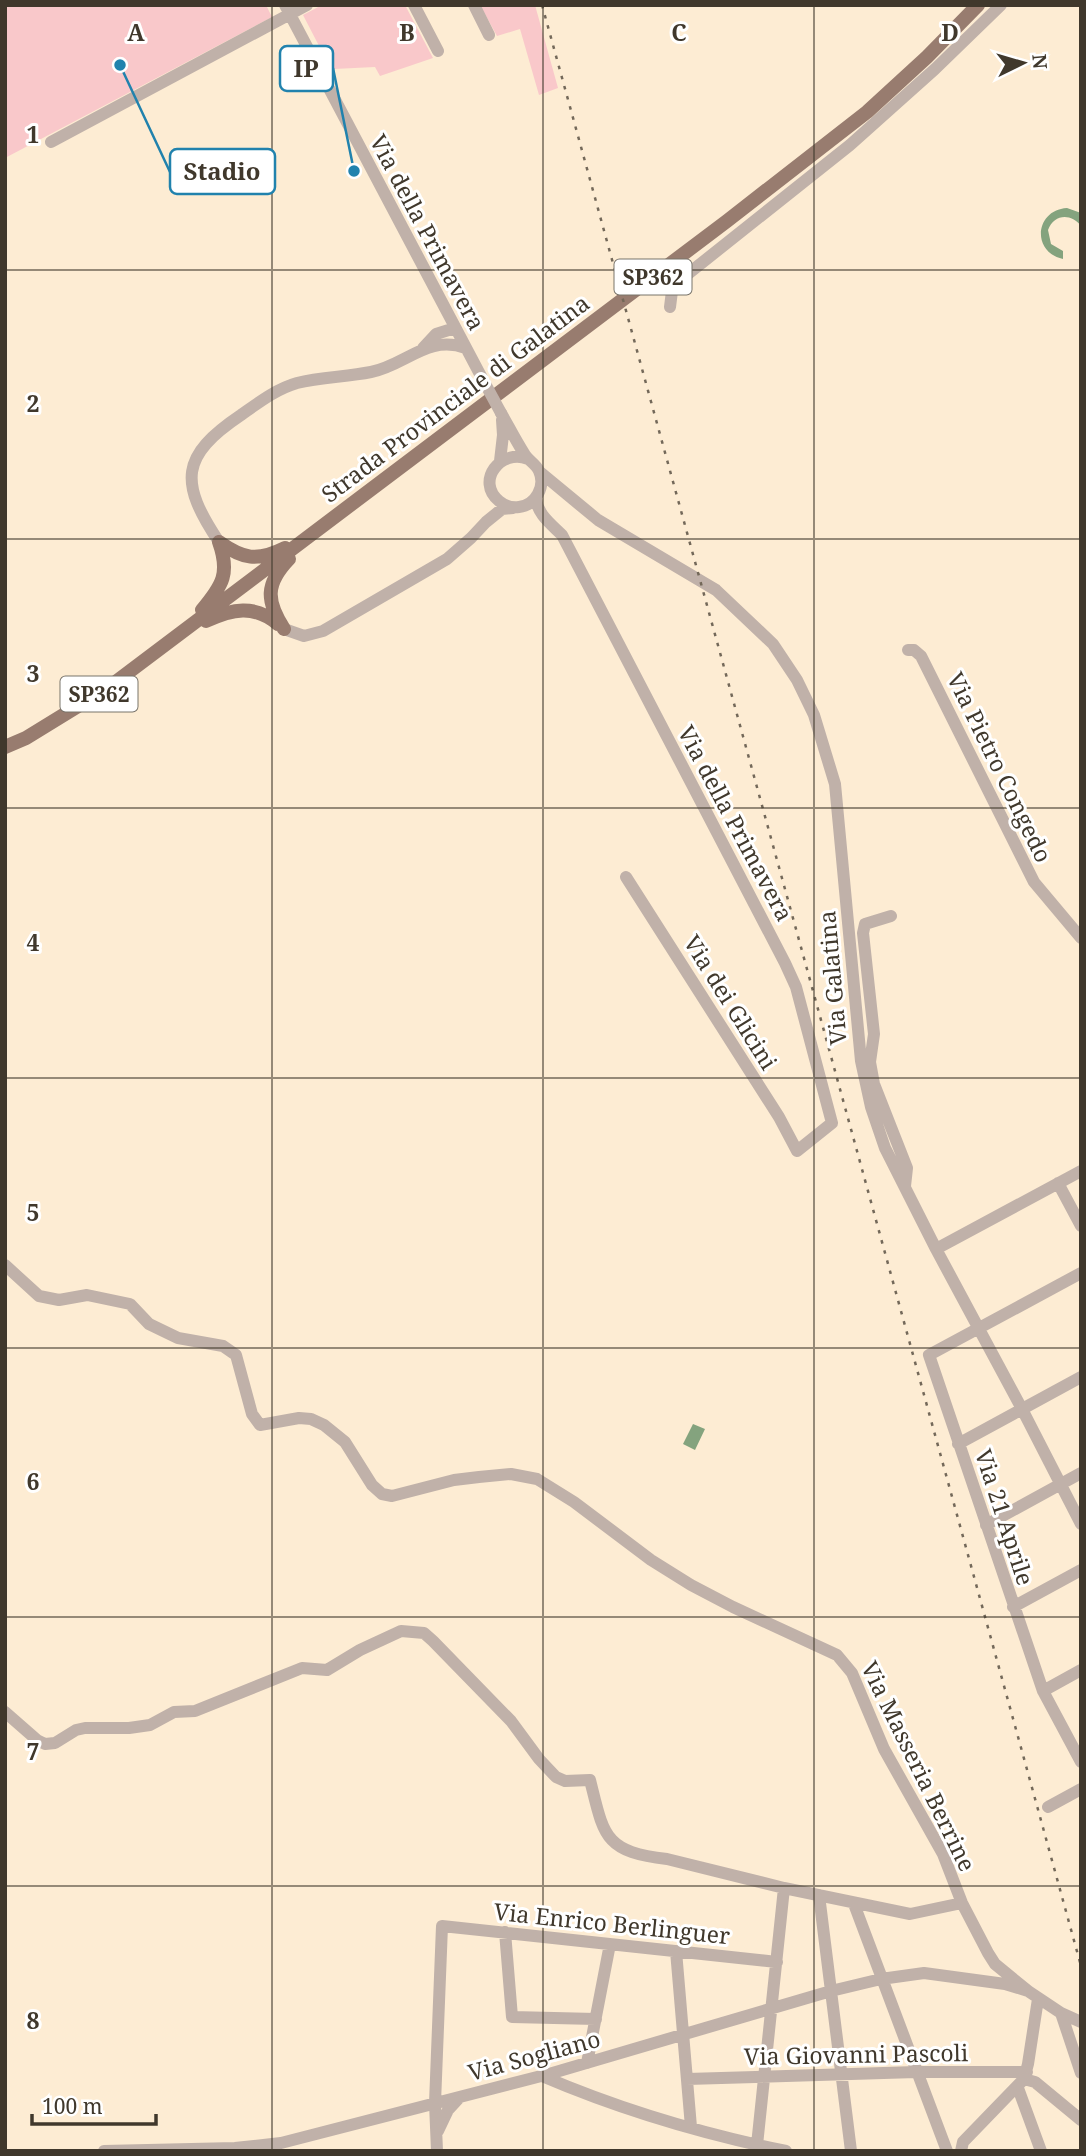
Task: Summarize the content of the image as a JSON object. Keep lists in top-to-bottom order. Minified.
{"streets":{"main road":["SP362","Strada Provinciale di Galatina"],"street":["Via della Primavera","Via Pietro Congedo","Via Galatina","Via dei Glicini","Via 21 Aprile","Via Masseria Berrine","Via Enrico Berlinguer","Via Giovanni Pascoli","Via Sogliano"]},"crossings":[["Via della Primavera","Via Galatina"],["Via della Primavera","Via dei Glicini"],["Via Galatina","Via 21 Aprile"],["Via Masseria Berrine","Via Sogliano"],["Via Enrico Berlinguer","Via Sogliano"]],"places":["Stadio","IP"],"scale_bar":"100 m","north":"right","grid":{"columns":["A","B","C","D"],"rows":["1","2","3","4","5","6","7","8"]}}
